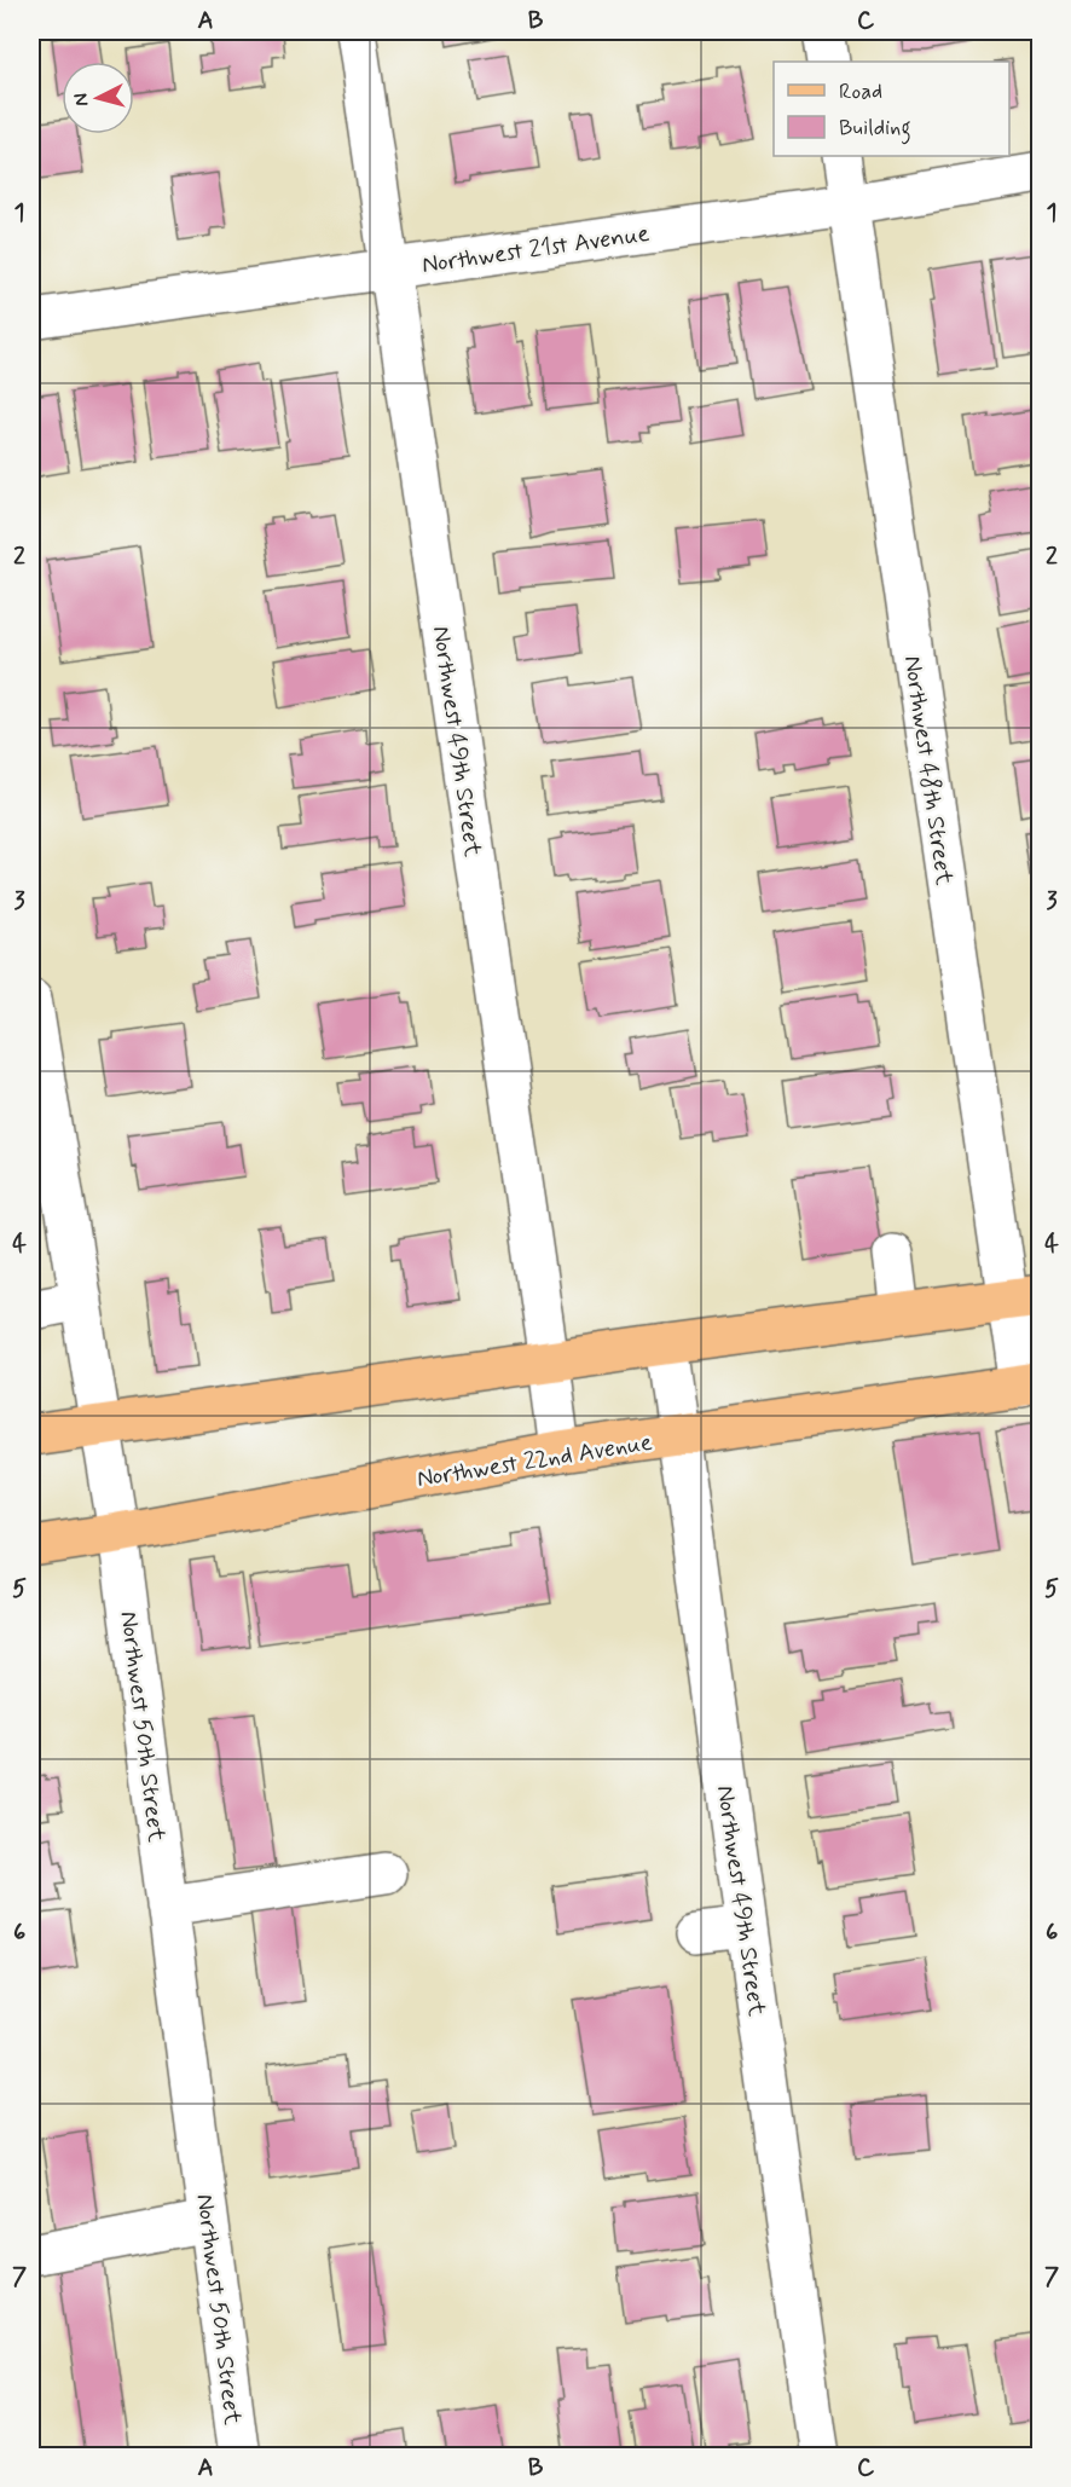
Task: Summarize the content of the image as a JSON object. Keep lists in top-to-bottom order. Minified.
{"streets":{"main road":["Northwest 22nd Avenue"],"street":["Northwest 21st Avenue","Northwest 49th Street","Northwest 48th Street","Northwest 50th Street"]},"crossings":[["Northwest 21st Avenue","Northwest 49th Street"],["Northwest 21st Avenue","Northwest 48th Street"],["Northwest 49th Street","Northwest 22nd Avenue"],["Northwest 48th Street","Northwest 22nd Avenue"],["Northwest 22nd Avenue","Northwest 50th Street"]],"legend":["Road","Building"],"north":"left","grid":{"columns":["A","B","C"],"rows":["1","2","3","4","5","6","7"]}}
